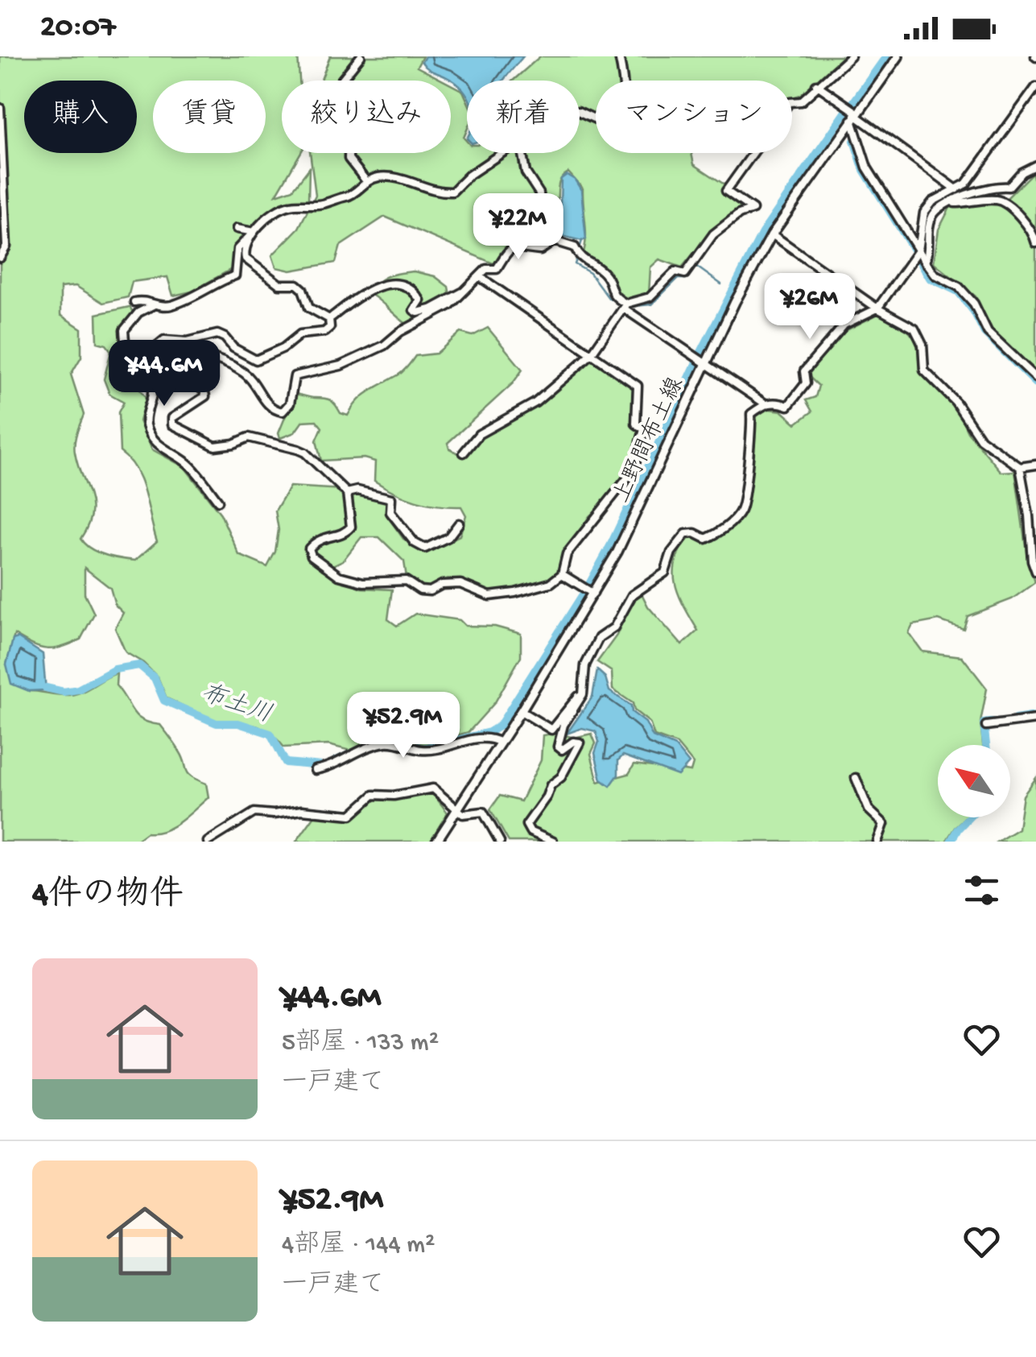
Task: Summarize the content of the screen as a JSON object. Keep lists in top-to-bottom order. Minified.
{"streets":{"main road":["上野間布土線"]},"water":["布土川"],"north":"top left","page":{"status":"20:07","chip":["購入","賃貸","絞り込み","新着","マンション"],"price":["¥22M","¥26M","¥44.6M","¥52.9M"],"heading":"4件の物件","list":[{"name":"¥44.6M","note":"5部屋 · 133 m² · 一戸建て"},{"name":"¥52.9M","note":"4部屋 · 144 m² · 一戸建て"}]}}
